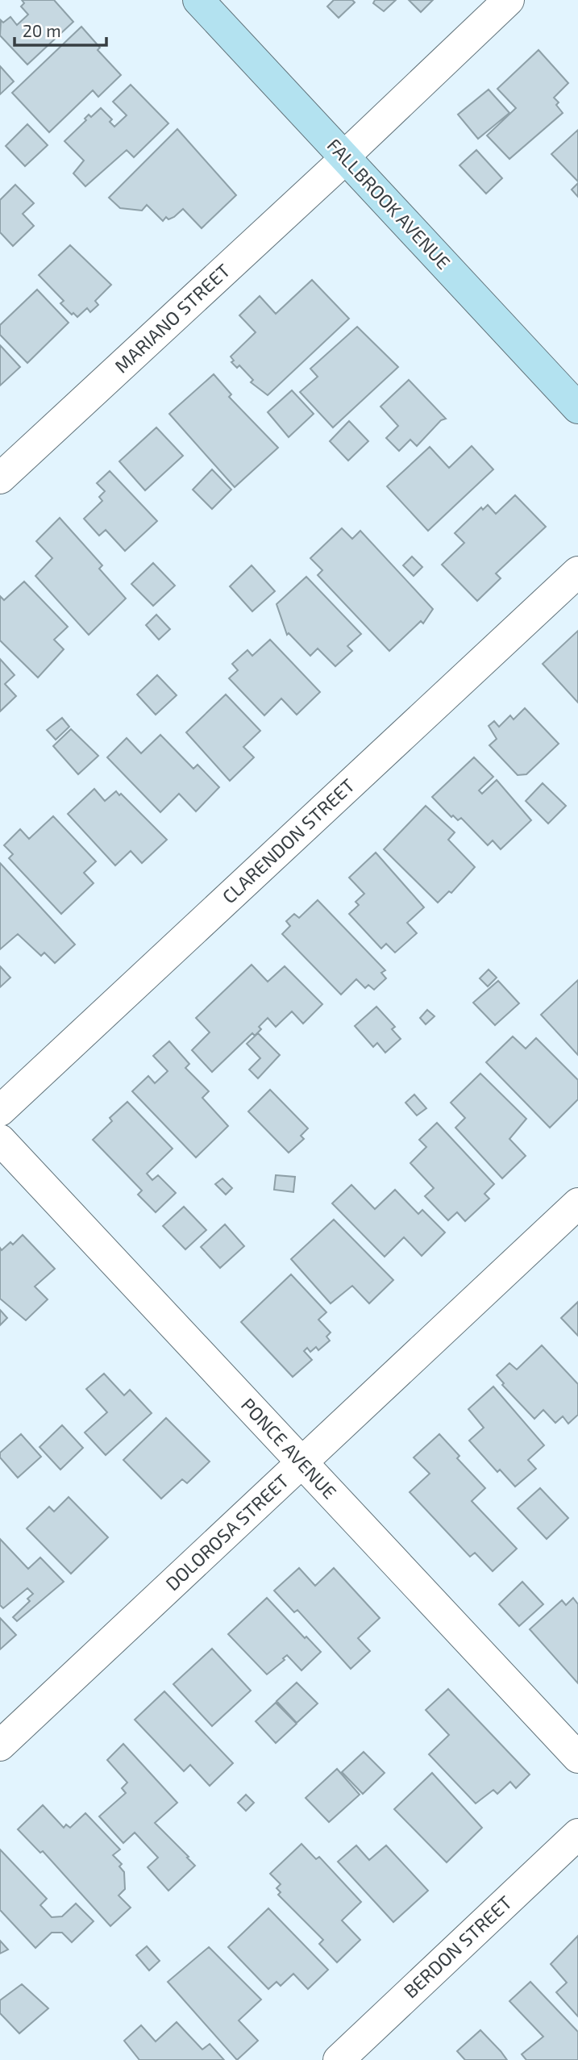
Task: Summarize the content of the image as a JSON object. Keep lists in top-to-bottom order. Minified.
{"streets":{"main road":["FALLBROOK AVENUE"],"street":["MARIANO STREET","CLARENDON STREET","PONCE AVENUE","DOLOROSA STREET","BERDON STREET"]},"crossings":[["FALLBROOK AVENUE","MARIANO STREET"],["PONCE AVENUE","DOLOROSA STREET"]],"scale_bar":"20 m"}
